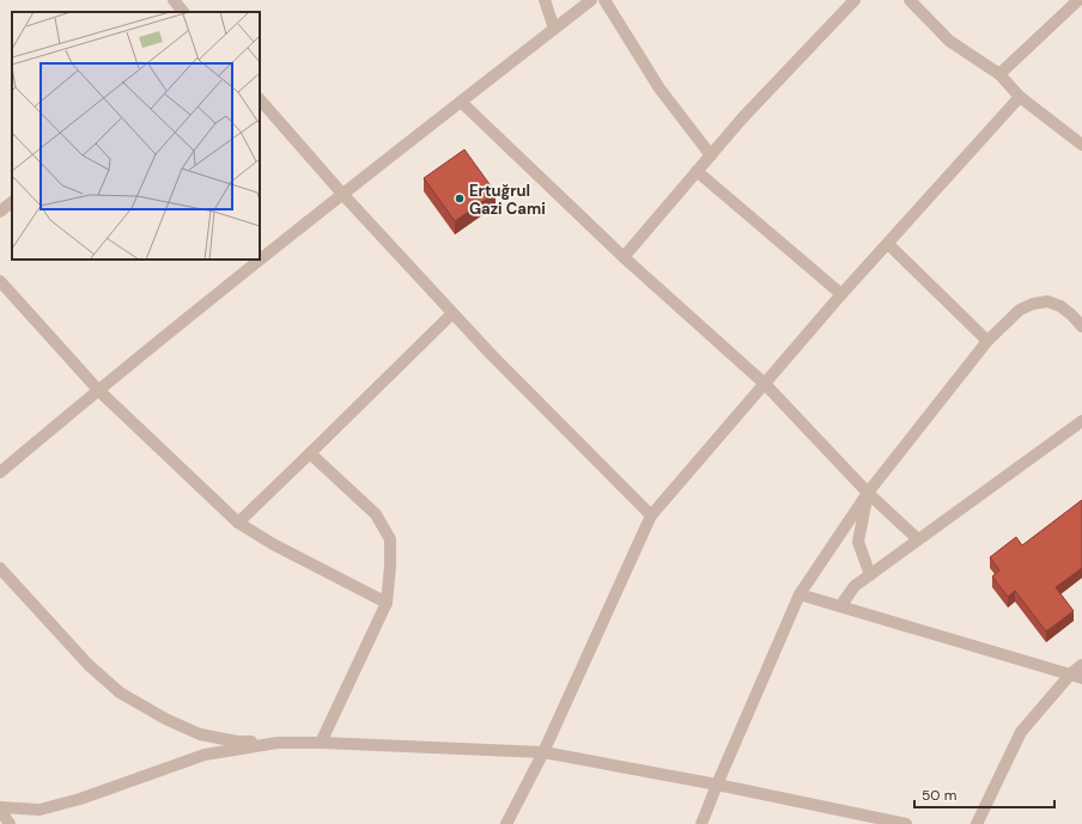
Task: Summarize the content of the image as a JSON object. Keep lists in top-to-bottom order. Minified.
{"places":["Ertuğrul Gazi Cami"],"scale_bar":"50 m"}
